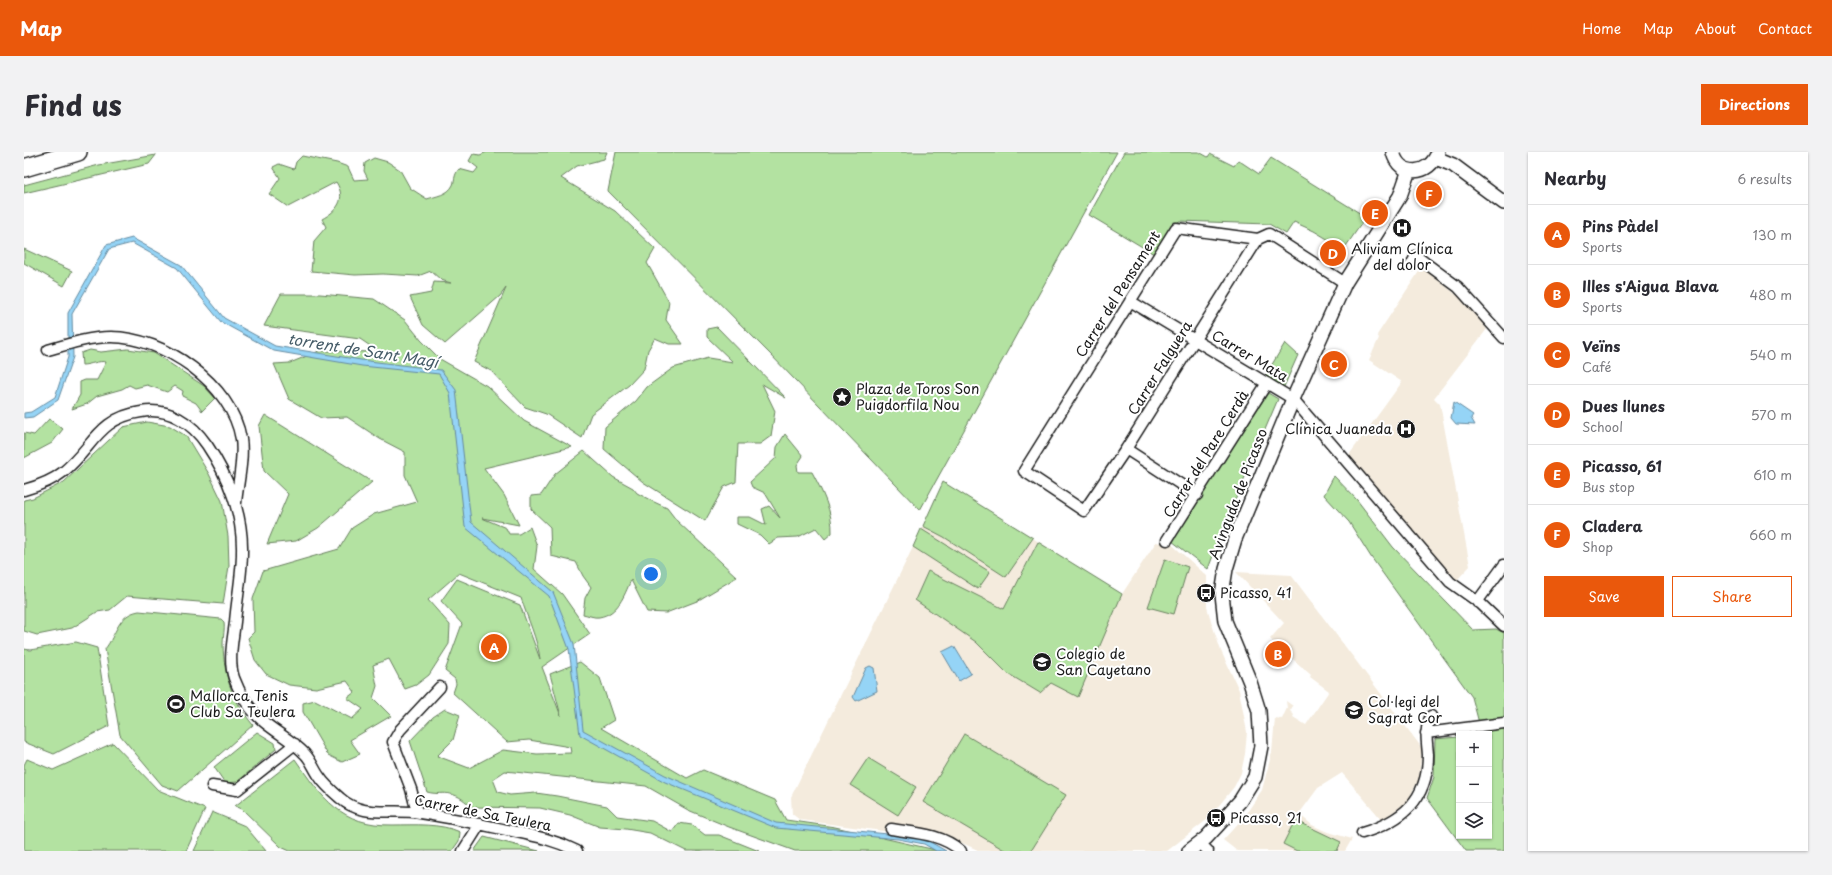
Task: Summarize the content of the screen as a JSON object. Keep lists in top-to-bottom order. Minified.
{"streets":{"street":["Carrer del Pensament","Carrer Mata","Carrer Falguera","Carrer del Pare Cerdà","Avinguda de Picasso","Carrer de Sa Teulera"]},"crossings":[["Carrer del Pensament","Carrer Mata"],["Carrer del Pensament","Carrer Falguera"],["Carrer del Pensament","Avinguda de Picasso"],["Carrer Mata","Carrer Falguera"],["Carrer Mata","Carrer del Pare Cerdà"],["Carrer Mata","Avinguda de Picasso"]],"water":["torrent de Sant Magí"],"places":{"hospital":["Aliviam Clínica del dolor","Clínica Juaneda"],"place":["Plaza de Toros Son Puigdorfila Nou"],"bus stop":["Picasso, 41","Picasso, 21"],"school or university":["Colegio de San Cayetano","Col·legi del Sagrat Cor"],"sports":["Mallorca Tenis Club Sa Teulera"]},"page":{"header":"Map","nav":["Home","Map","About","Contact"],"title":"Find us","buttons":["Directions",["Save","Share"]],"heading":["Nearby","6 results"],"pins":["F","E","D","C","A","B"],"list":[{"mark":"A","name":"Pins Pàdel","note":"Sports","value":"130 m"},{"mark":"B","name":"Illes s'Aigua Blava","note":"Sports","value":"480 m"},{"mark":"C","name":"Veïns","note":"Café","value":"540 m"},{"mark":"D","name":"Dues llunes","note":"School","value":"570 m"},{"mark":"E","name":"Picasso, 61","note":"Bus stop","value":"610 m"},{"mark":"F","name":"Cladera","note":"Shop","value":"660 m"}],"map_buttons":["+","−"]}}
